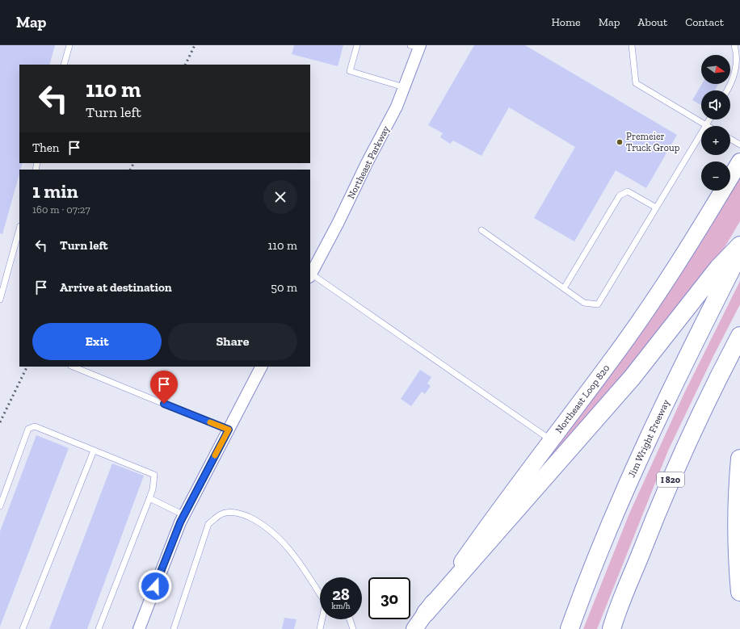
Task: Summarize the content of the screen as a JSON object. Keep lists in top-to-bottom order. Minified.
{"streets":{"highway":["Jim Wright Freeway","I 820"],"main road":["Northeast Loop 820"],"street":["Northeast Parkway"]},"places":["Premeier Truck Group"],"north":"right","page":{"header":"Map","nav":["Home","Map","About","Contact"],"map_buttons":["+","−"],"turn":["110 m","Turn left"],"then":"Then","heading":["1 min","160 m · 07:27"],"list":[{"name":"Turn left","value":"110 m"},{"name":"Arrive at destination","value":"50 m"}],"buttons":["Exit","Share"],"speed":"28 km/h","limit":"30"}}
